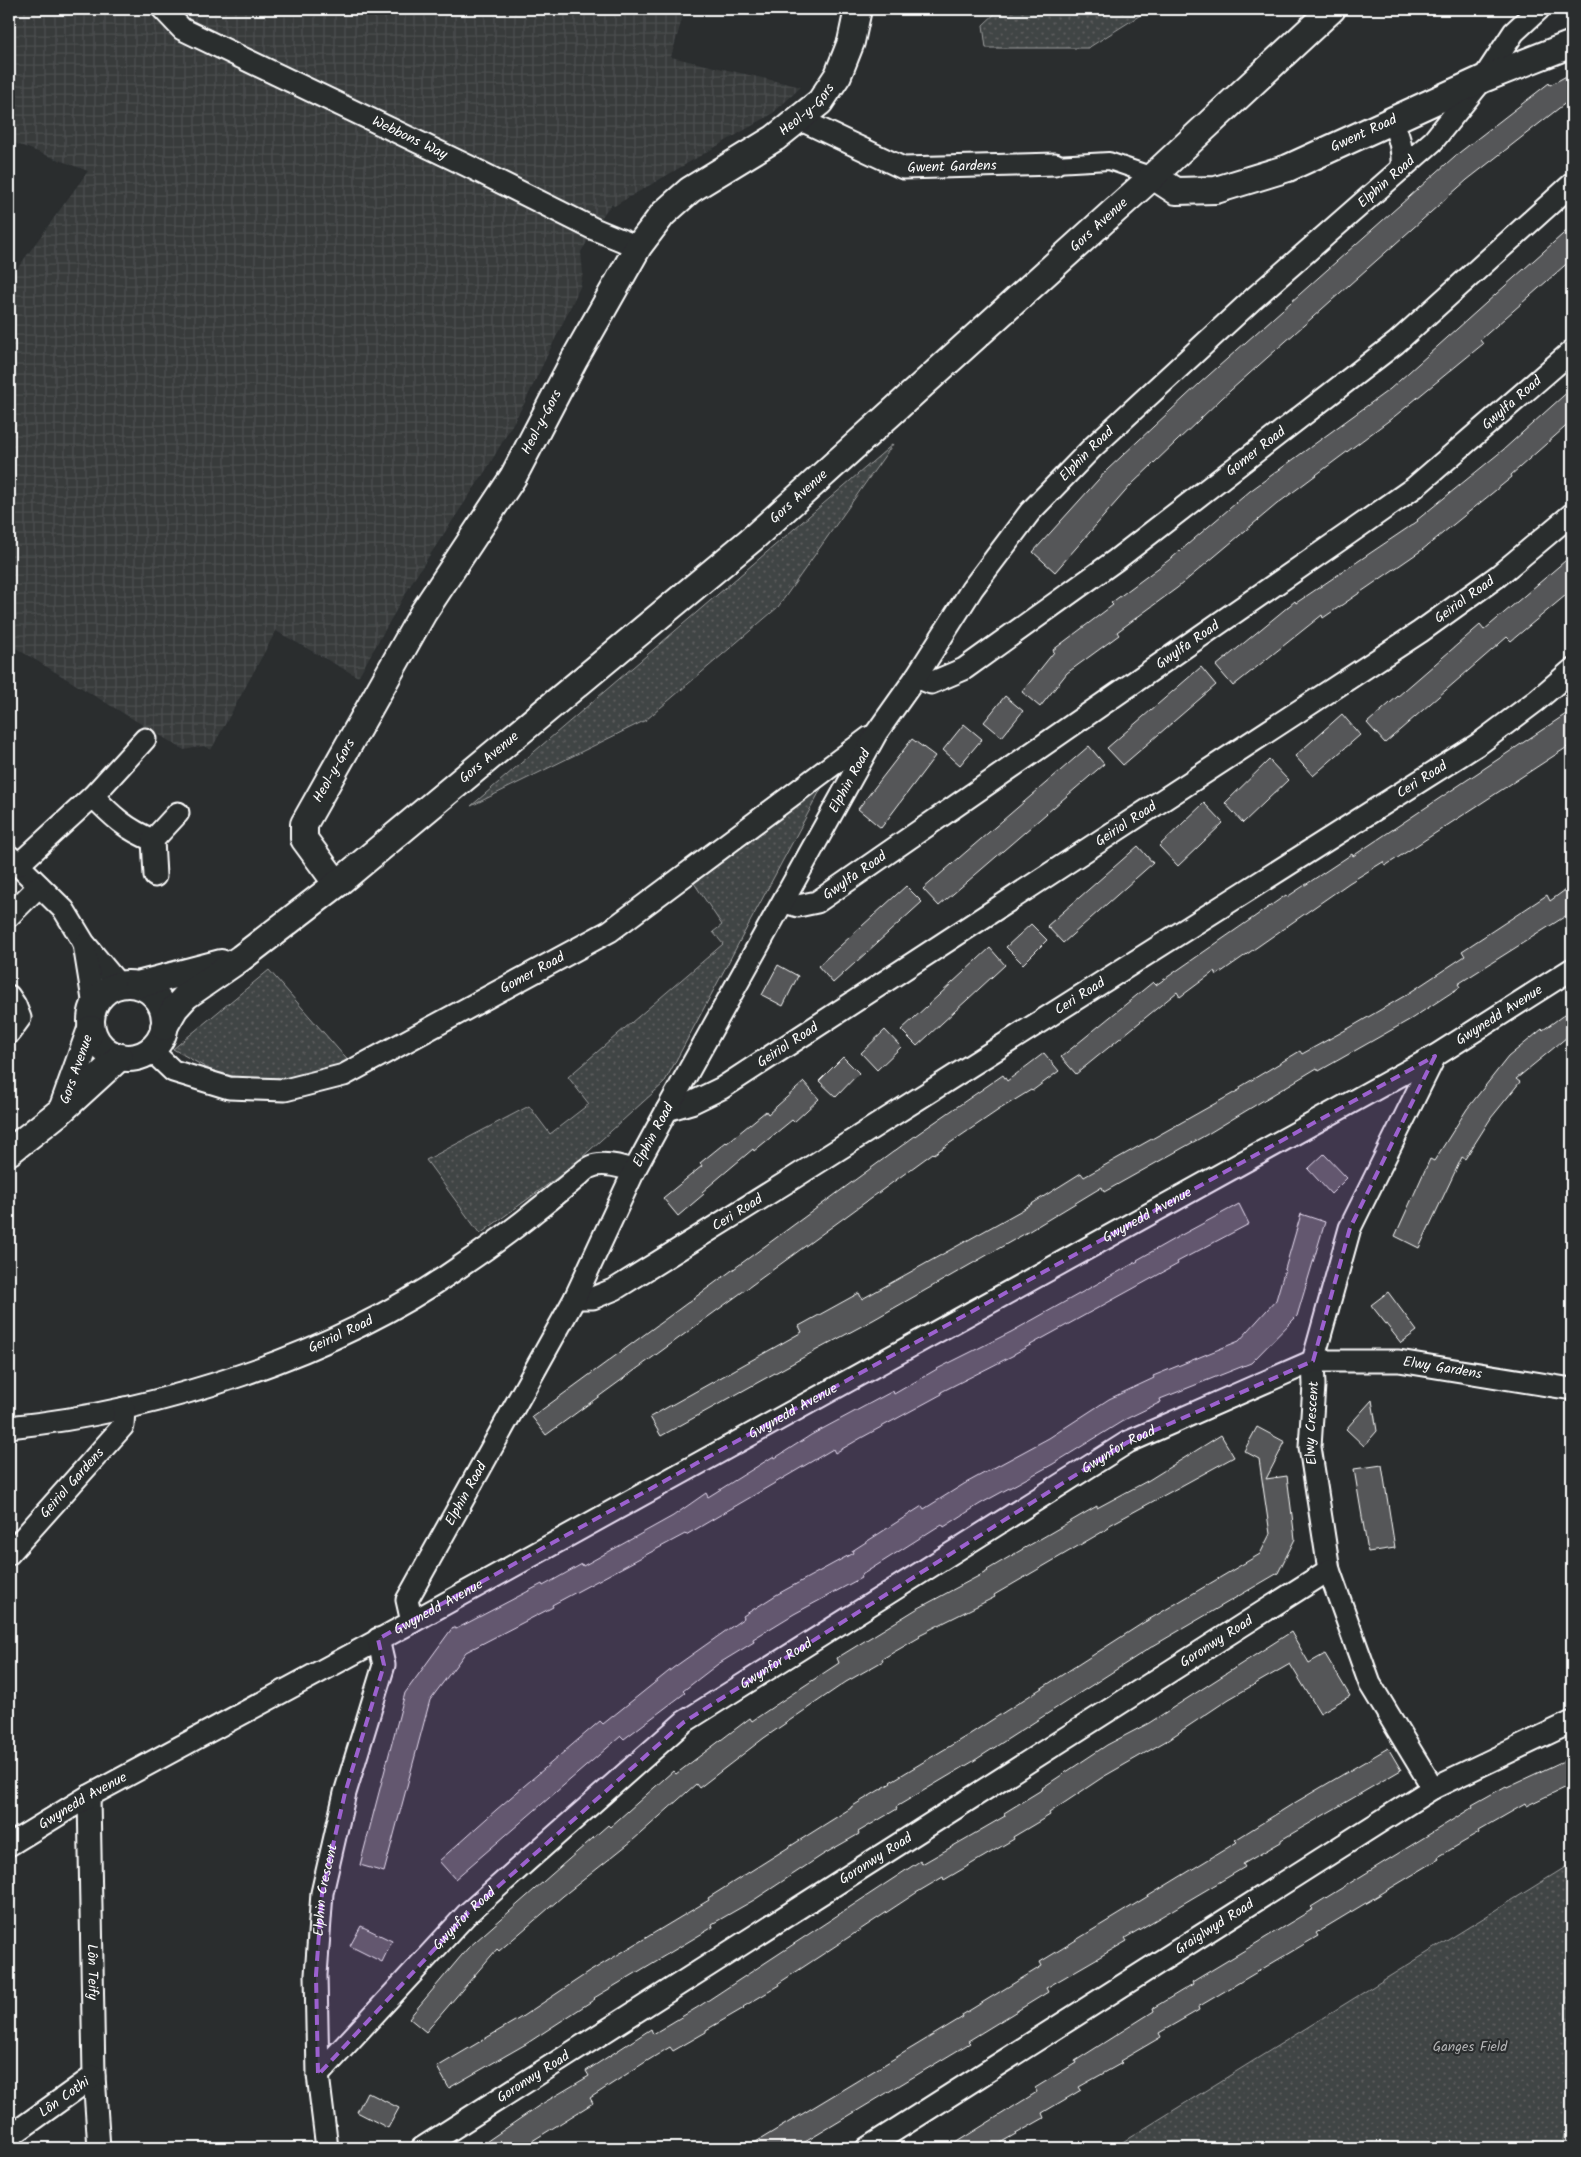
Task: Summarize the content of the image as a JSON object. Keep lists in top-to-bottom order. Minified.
{"streets":{"street":["Heol-y-Gors","Gwent Road","Webbons Way","Gwent Gardens","Elphin Road","Gors Avenue","Gwylfa Road","Gomer Road","Geiriol Road","Ceri Road","Gwynedd Avenue","Elwy Gardens","Elwy Crescent","Gwynfor Road","Geiriol Gardens","Goronwy Road","Elphin Crescent","Graiglwyd Road","Lôn Teify","Lôn Cothi"]},"crossings":[["Heol-y-Gors","Webbons Way"],["Heol-y-Gors","Gwent Gardens"],["Heol-y-Gors","Gors Avenue"],["Gwent Road","Elphin Road"],["Gwent Road","Gors Avenue"],["Elphin Road","Gwylfa Road"],["Elphin Road","Gomer Road"],["Elphin Road","Geiriol Road"],["Elphin Road","Ceri Road"],["Elphin Road","Gwynedd Avenue"],["Gors Avenue","Gomer Road"],["Geiriol Road","Geiriol Gardens"],["Gwynedd Avenue","Elwy Crescent"],["Gwynedd Avenue","Elphin Crescent"],["Gwynedd Avenue","Lôn Teify"],["Elwy Gardens","Elwy Crescent"],["Elwy Gardens","Gwynfor Road"],["Elwy Crescent","Gwynfor Road"],["Elwy Crescent","Goronwy Road"],["Elwy Crescent","Graiglwyd Road"],["Gwynfor Road","Elphin Crescent"],["Lôn Teify","Lôn Cothi"]],"parks":["Ganges Field"]}
